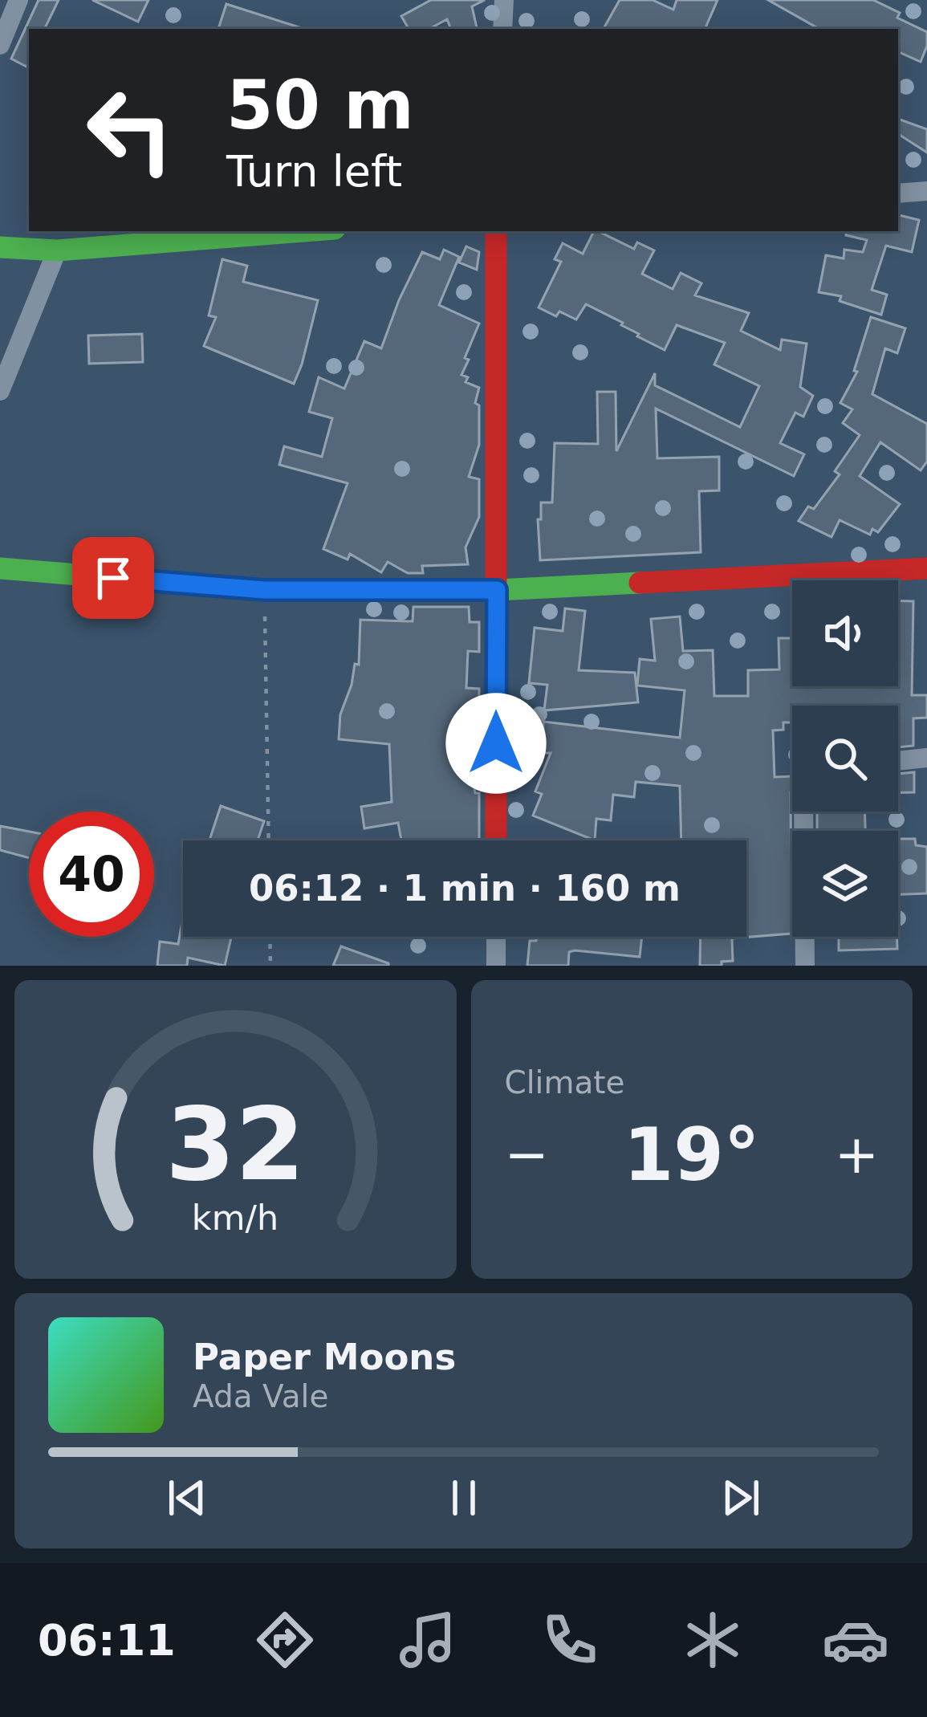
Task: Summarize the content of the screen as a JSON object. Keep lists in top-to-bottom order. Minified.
{"page":{"turn":["50 m","Turn left"],"limit":"40","trip":"06:12 · 1 min · 160 m","tile":"Climate","heat":["−","19°","+"],"song":["Paper Moons","Ada Vale"],"tabs":"06:11","gauge":["32","km/h"]}}
